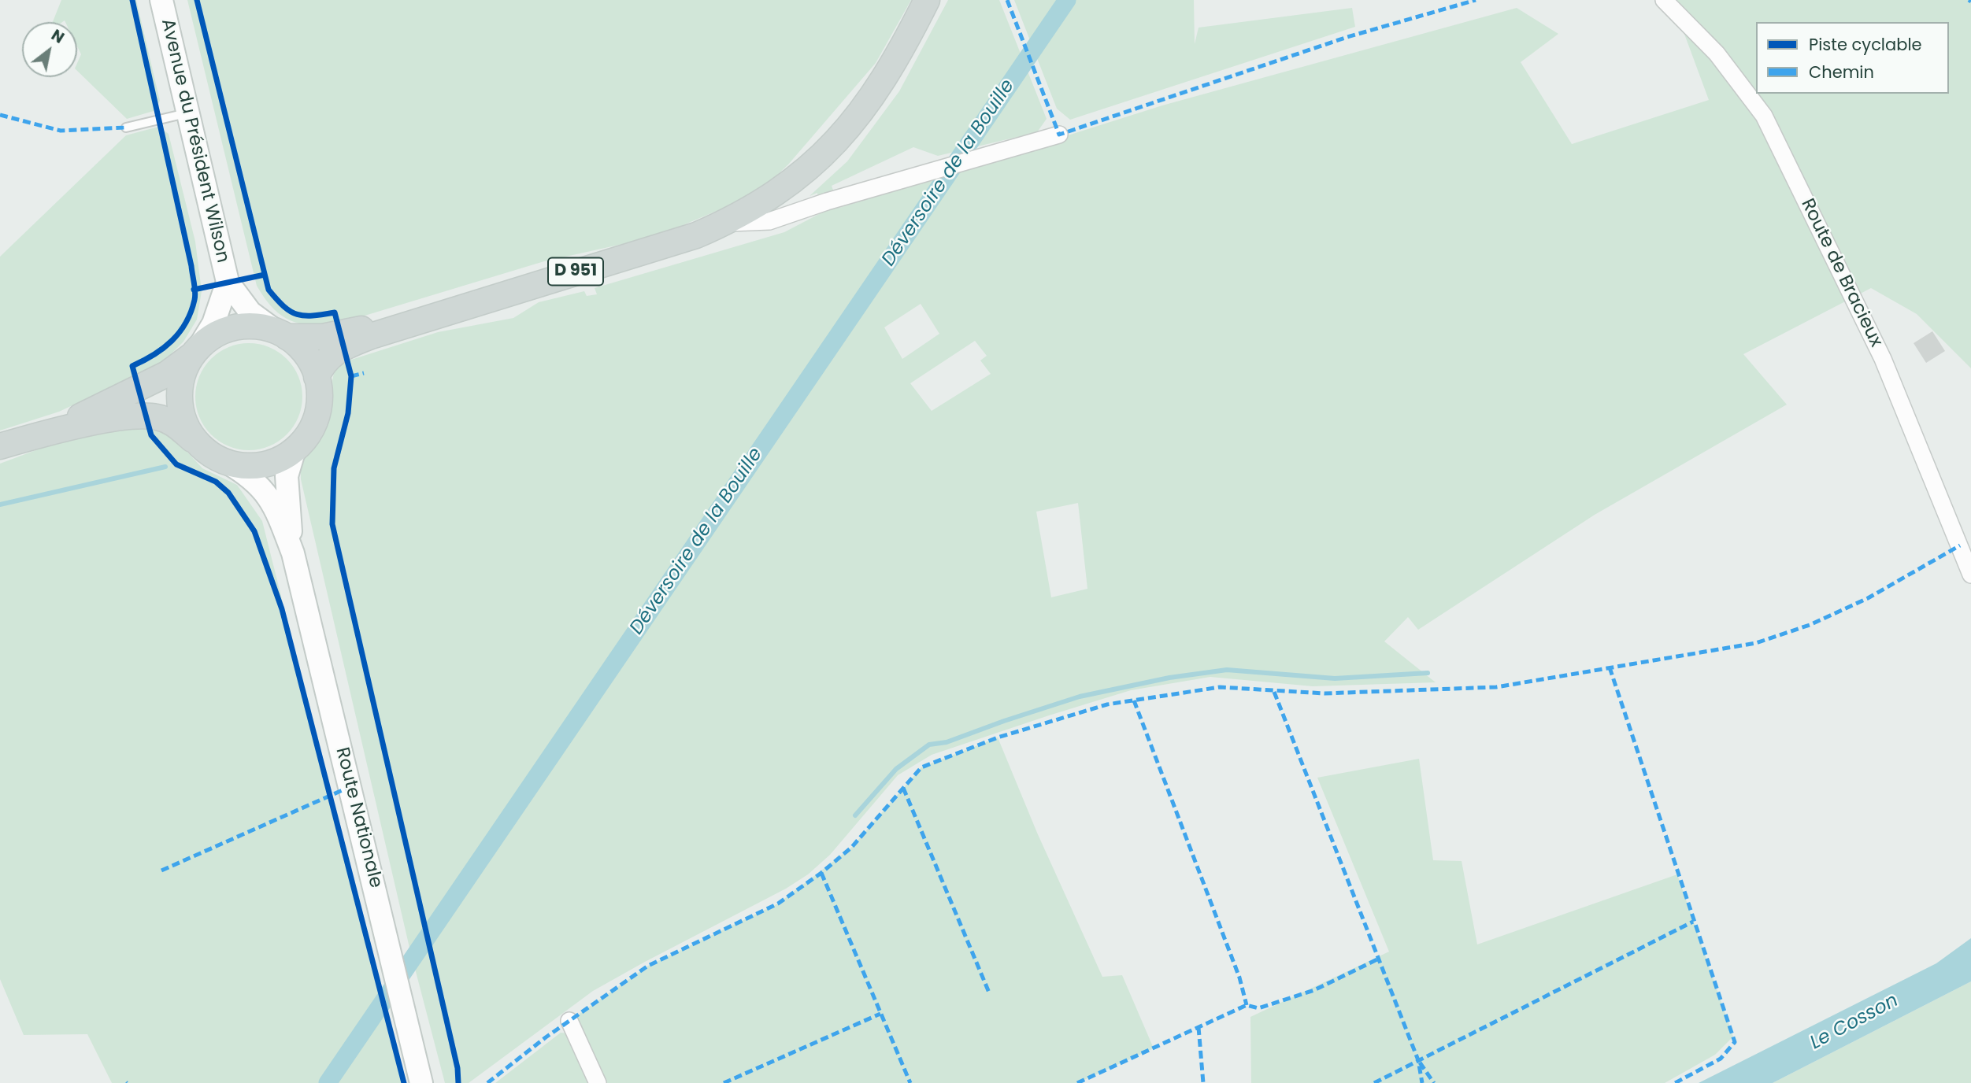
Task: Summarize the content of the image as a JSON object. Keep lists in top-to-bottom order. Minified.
{"streets":{"main road":["Avenue du Président Wilson","D 951","Route Nationale"],"street":["Route de Bracieux"]},"crossings":[["Avenue du Président Wilson","D 951"],["Avenue du Président Wilson","Route Nationale"],["D 951","Route Nationale"]],"water":["Déversoire de la Bouille","Le Cosson"],"legend":["Piste cyclable","Chemin"],"north":"top right"}
